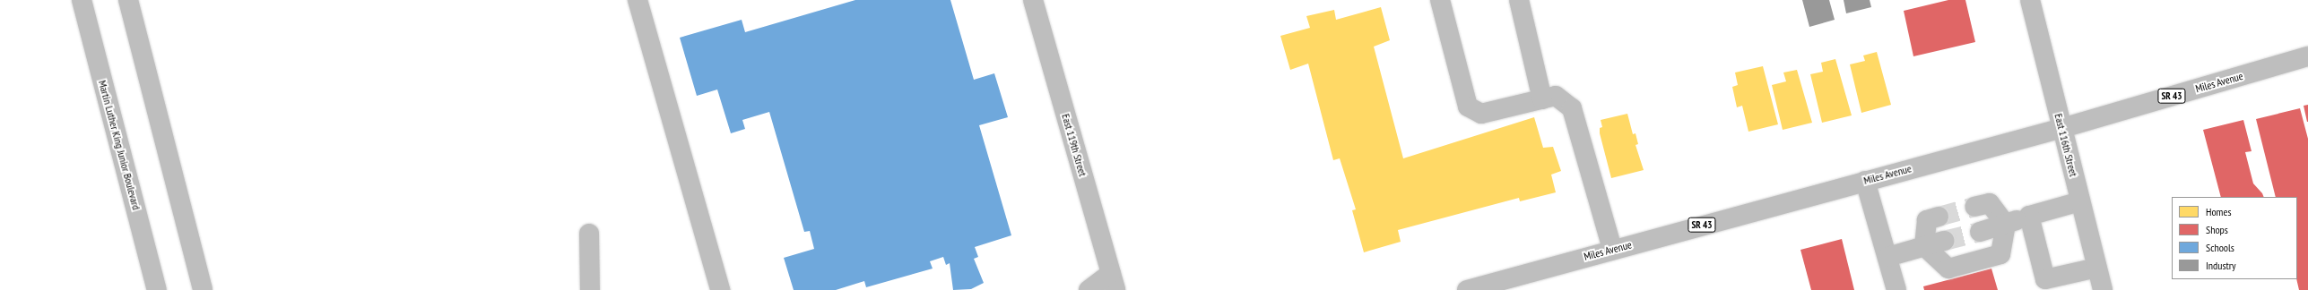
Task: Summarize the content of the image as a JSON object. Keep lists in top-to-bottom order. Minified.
{"streets":{"main road":["Miles Avenue","SR 43","Martin Luther King Junior Boulevard","East 119th Street","East 116th Street"]},"crossings":[["Miles Avenue","East 116th Street"]],"legend":["Homes","Shops","Schools","Industry"]}
